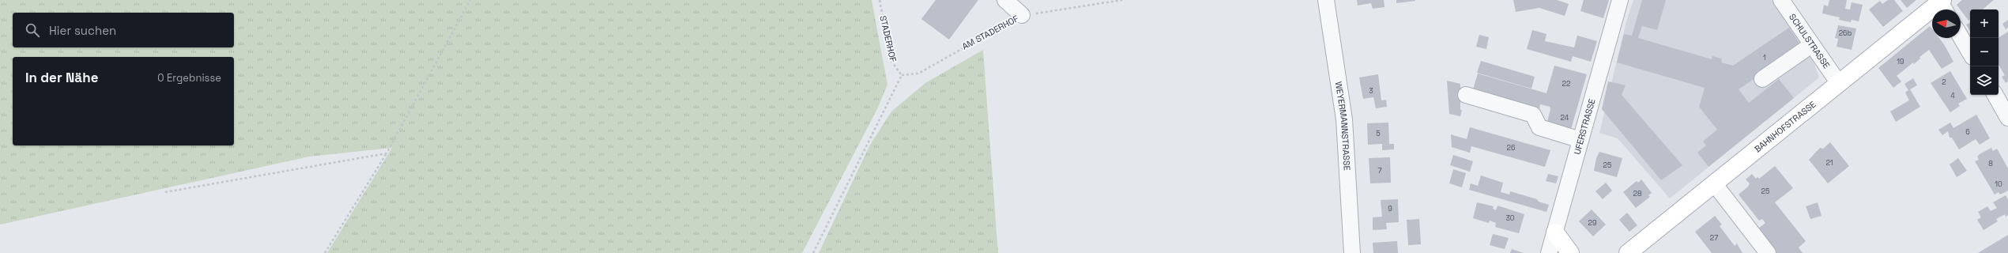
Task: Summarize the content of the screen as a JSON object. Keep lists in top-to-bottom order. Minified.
{"streets":{"main road":["BAHNHOFSTRASSE"],"street":["SCHULSTRASSE","WEYERMANNSTRASSE","UFERSTRASSE"],"path":["AM STADERHOF","STADERHOF"]},"crossings":[["AM STADERHOF","STADERHOF"],["SCHULSTRASSE","BAHNHOFSTRASSE"]],"house_numbers":["26b","1","19","2","22","3","4","24","6","5","26","21","8","25","7","10","25","28","9","30","29","27"],"north":"left","page":{"map_buttons":["+","−"],"search":"Hier suchen","heading":["In der Nähe","0 Ergebnisse"]}}
